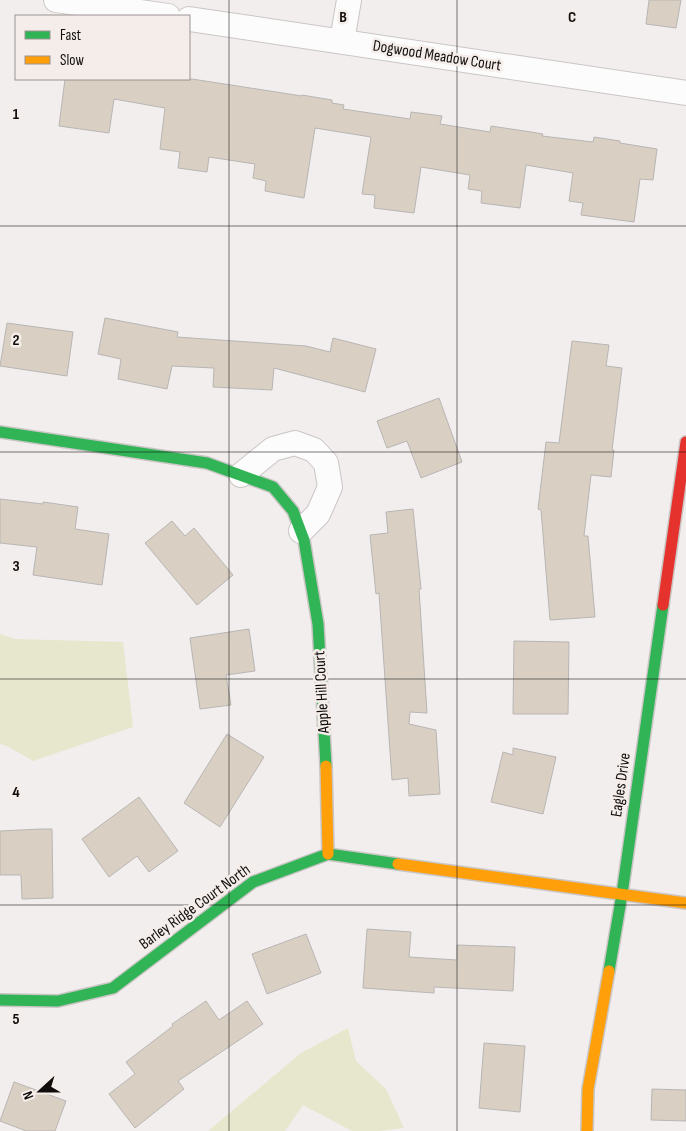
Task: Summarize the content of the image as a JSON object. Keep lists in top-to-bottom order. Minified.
{"streets":{"street":["Dogwood Meadow Court","Apple Hill Court","Eagles Drive","Barley Ridge Court North"]},"crossings":[["Apple Hill Court","Barley Ridge Court North"],["Eagles Drive","Barley Ridge Court North"]],"legend":["Fast","Slow"],"north":"left","grid":{"columns":["B","C"],"rows":["1","2","3","4","5"]}}
